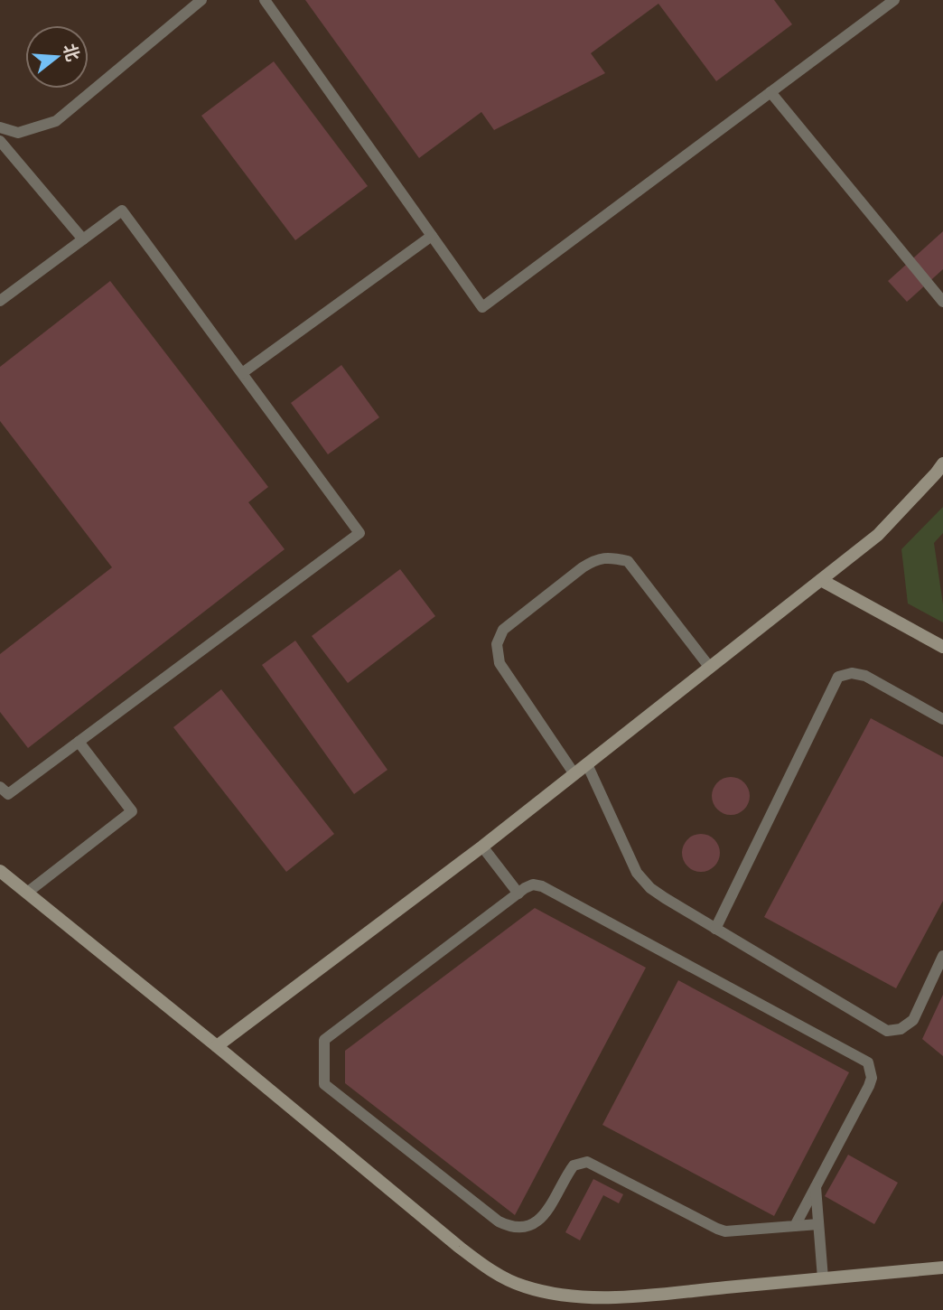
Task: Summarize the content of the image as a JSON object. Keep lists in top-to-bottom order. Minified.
{"north":"right"}
